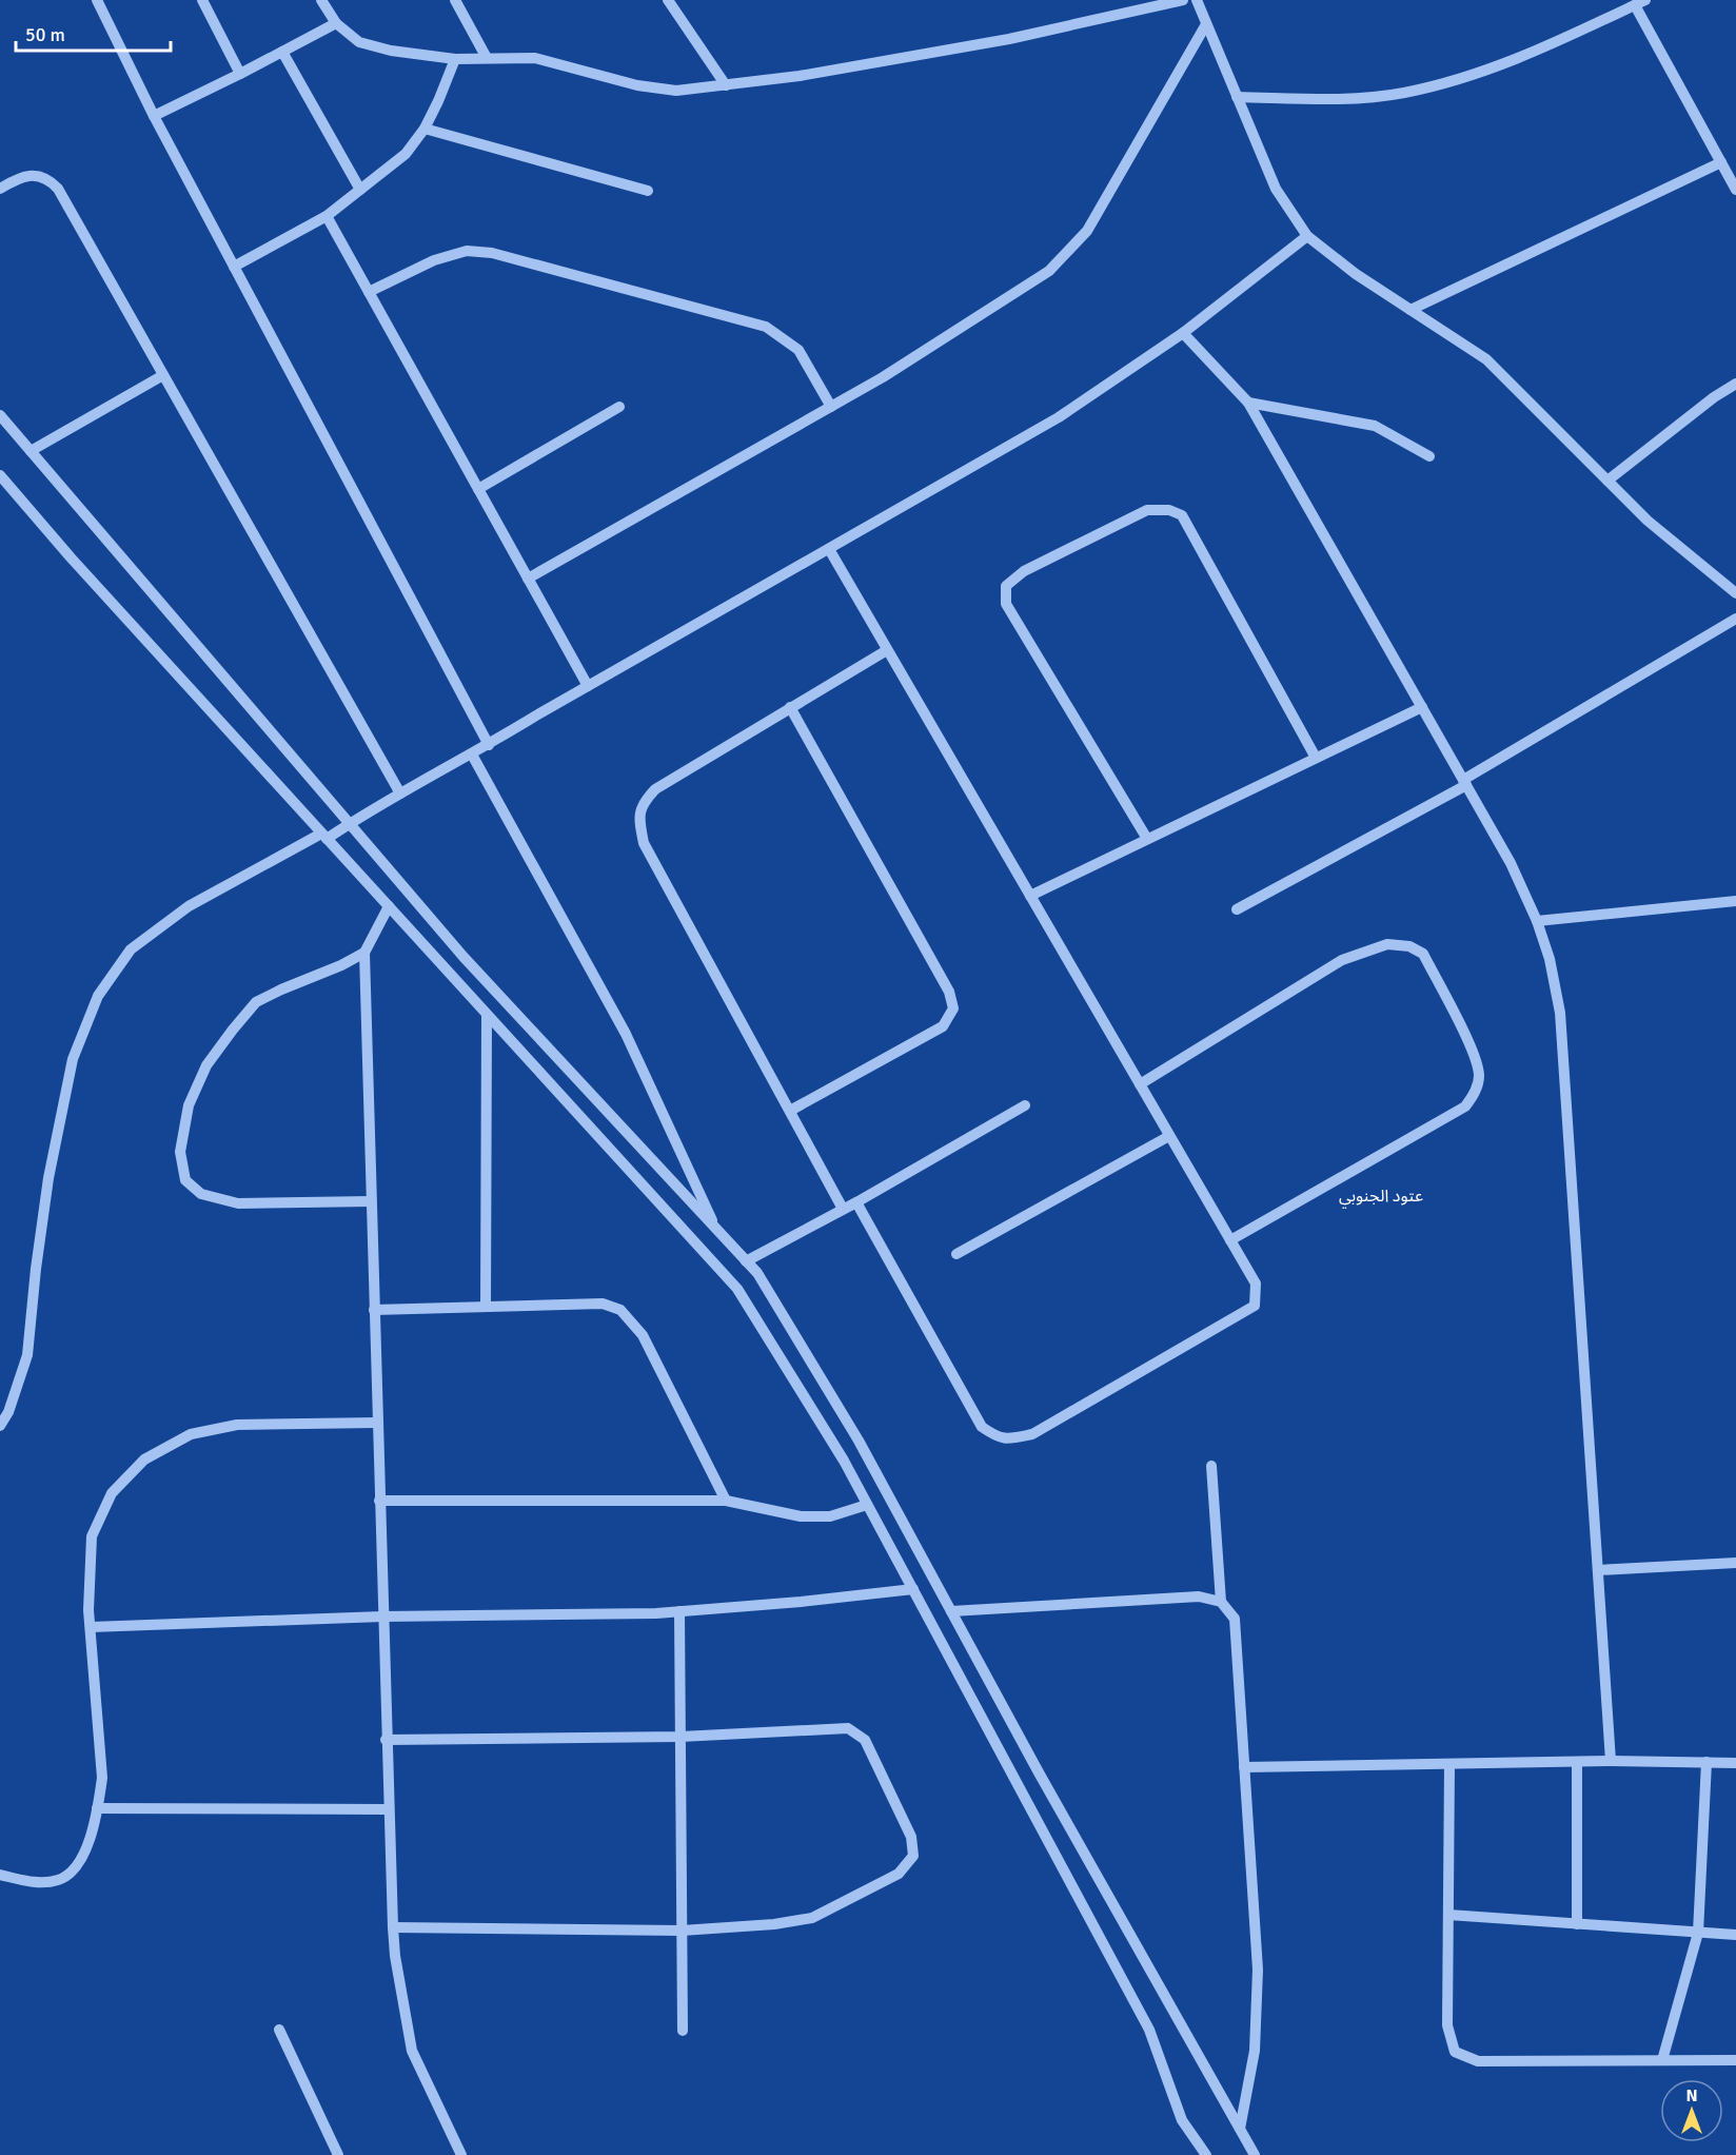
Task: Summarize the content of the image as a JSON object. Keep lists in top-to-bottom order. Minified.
{"districts":["عتود الجنوبي"],"scale_bar":"50 m","north":"top"}
